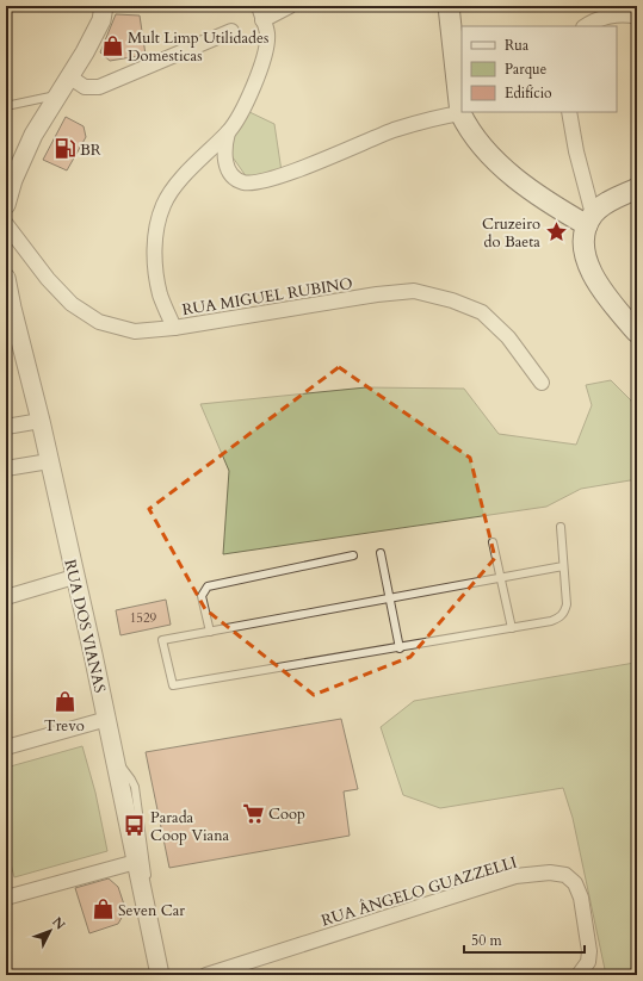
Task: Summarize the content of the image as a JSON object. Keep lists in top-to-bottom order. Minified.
{"streets":{"street":["RUA MIGUEL RUBINO","RUA DOS VIANAS","RUA ÂNGELO GUAZZELLI"]},"places":{"shop":["Mult Limp Utilidades Domesticas","Trevo","Seven Car"],"fuel station":["BR"],"place":["Cruzeiro do Baeta"],"supermarket":["Coop"],"bus stop":["Parada Coop Viana"]},"house_numbers":["1529"],"legend":["Rua","Parque","Edifício"],"scale_bar":"50 m","north":"top right"}
